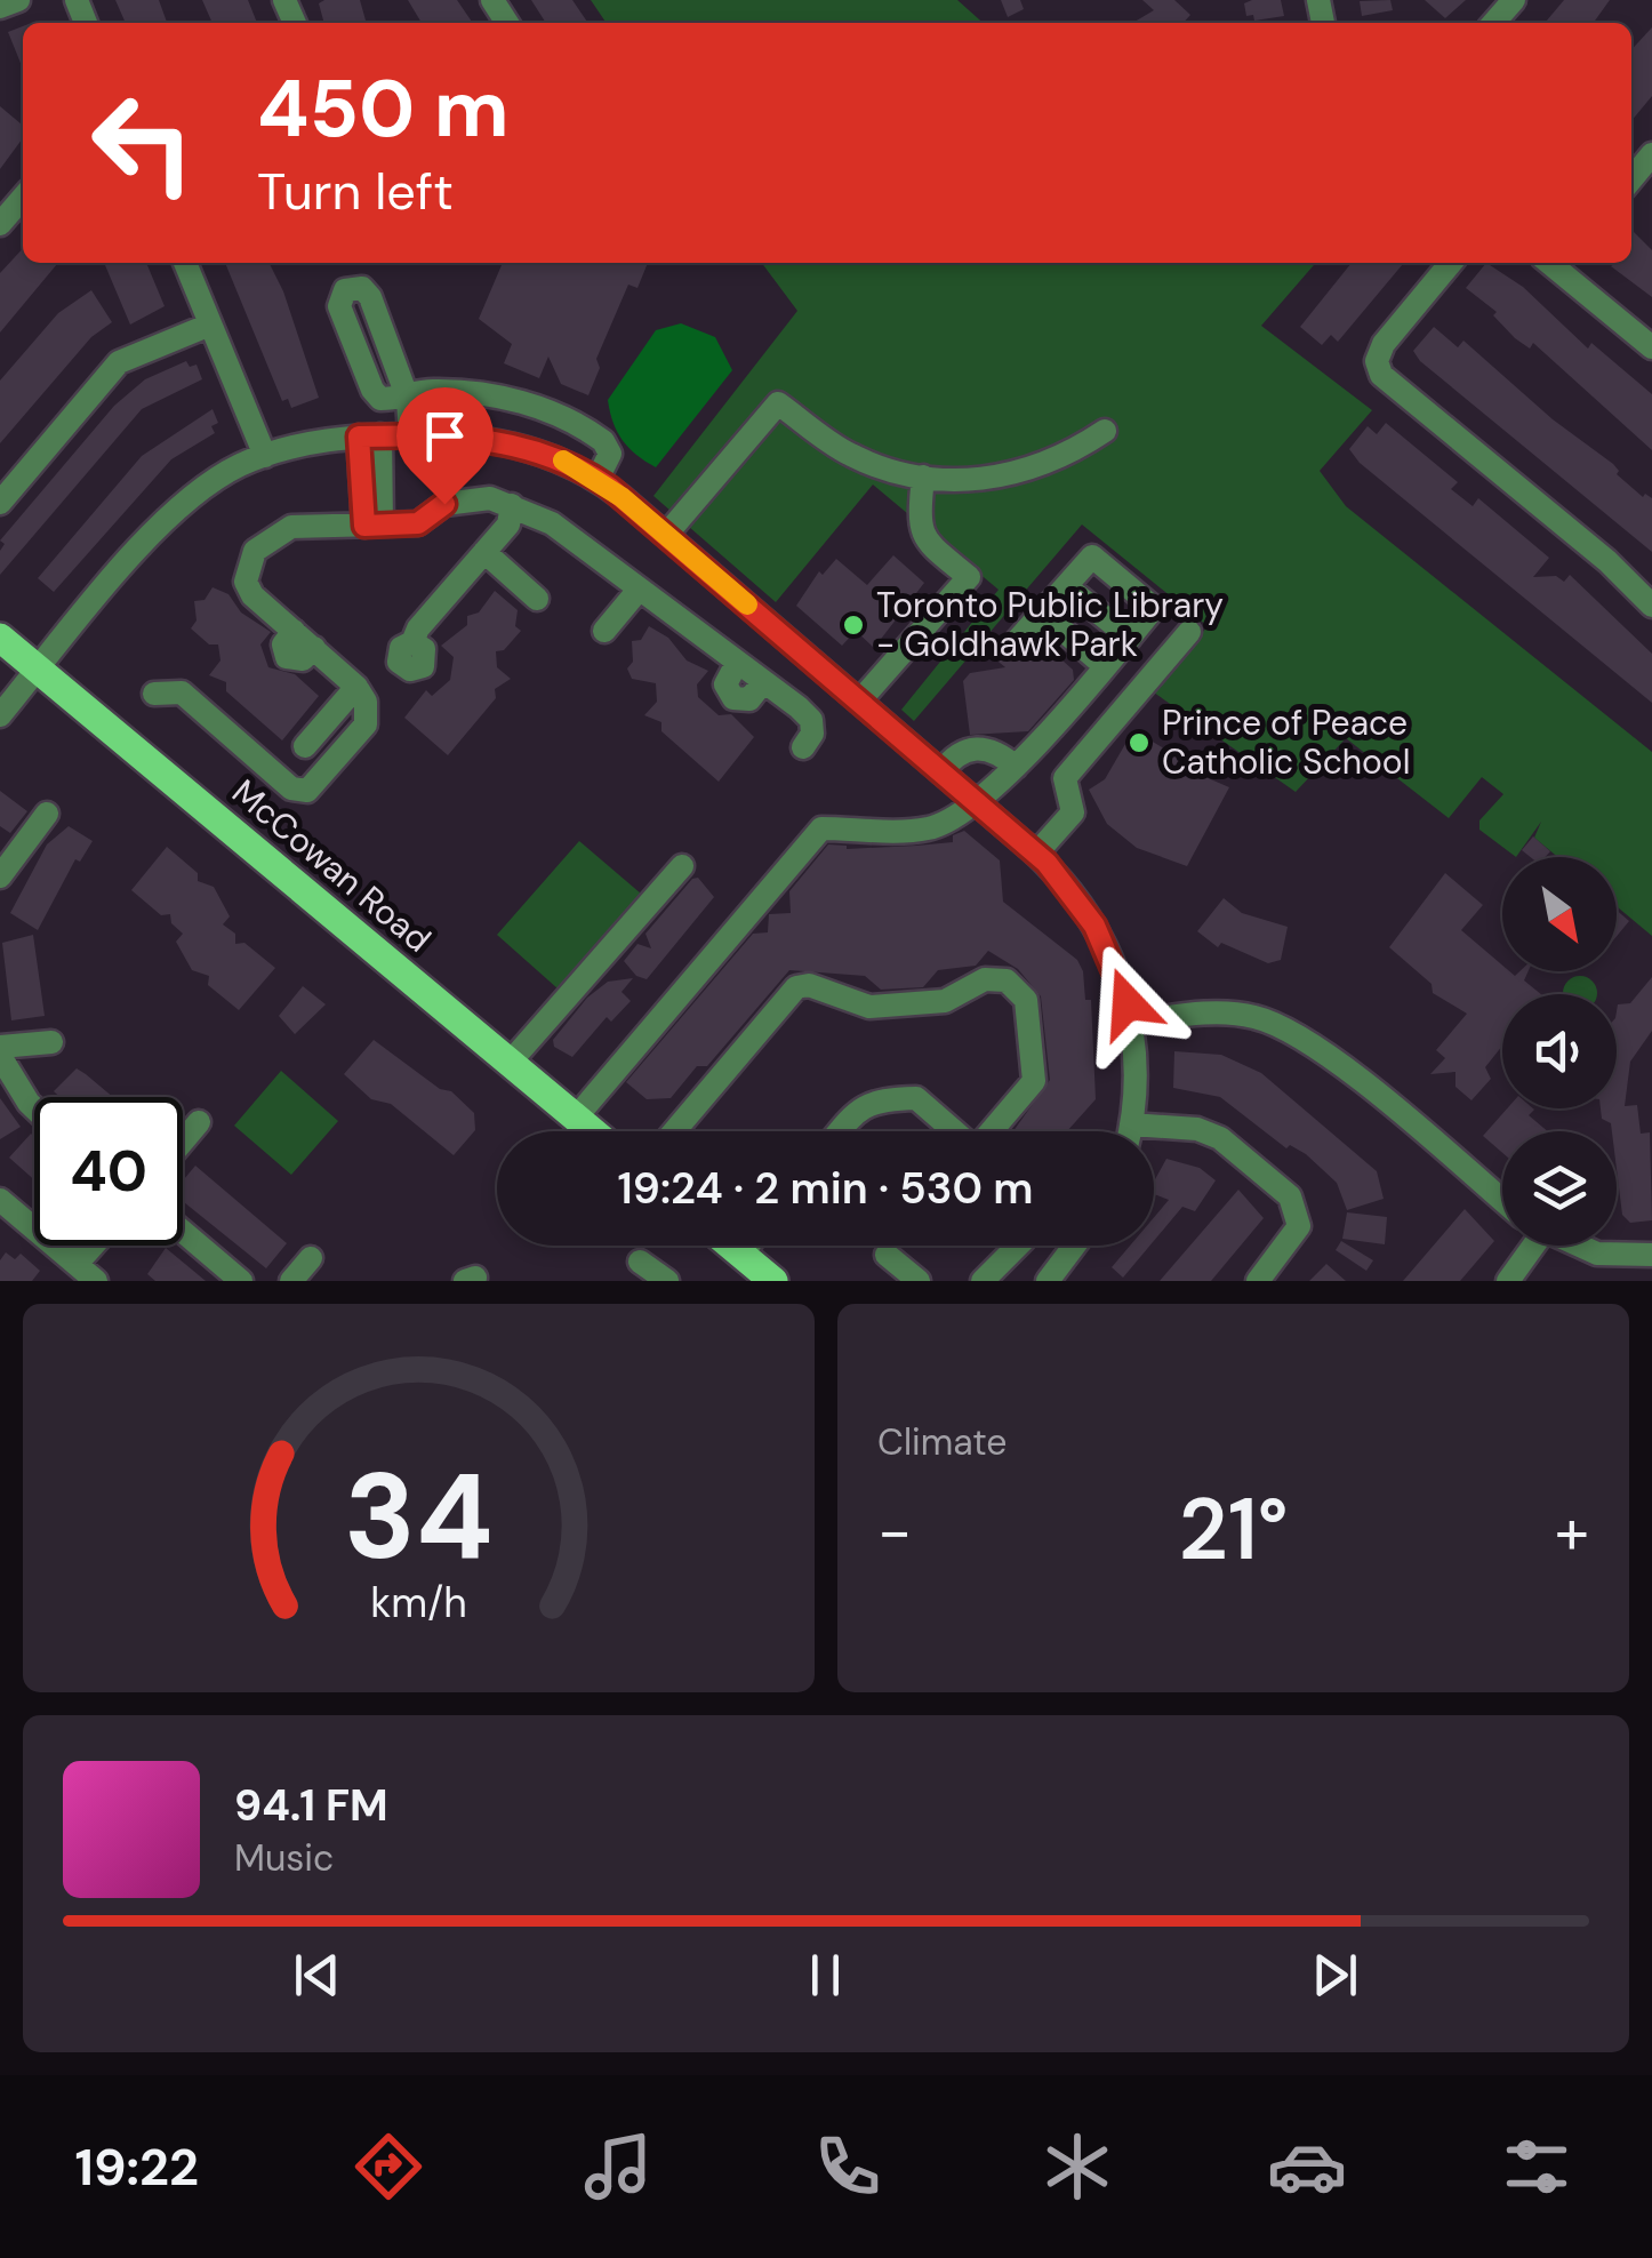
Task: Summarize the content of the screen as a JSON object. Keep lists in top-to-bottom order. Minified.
{"streets":{"main road":["McCowan Road"]},"places":["Toronto Public Library - Goldhawk Park","Prince of Peace Catholic School"],"north":"bottom right","page":{"turn":["450 m","Turn left"],"limit":"40","trip":"19:24 · 2 min · 530 m","tile":"Climate","heat":["−","21°","+"],"song":["94.1 FM","Music"],"tabs":"19:22","gauge":["34","km/h"]}}
